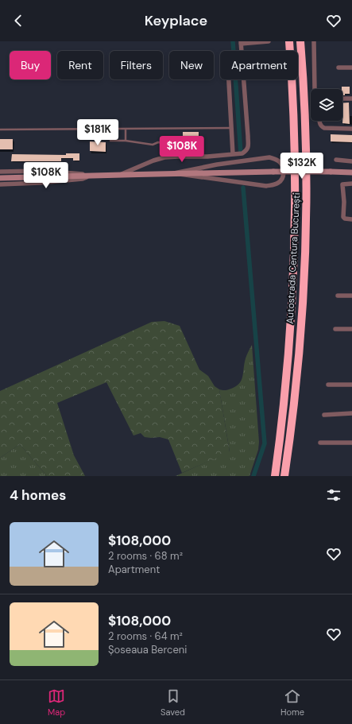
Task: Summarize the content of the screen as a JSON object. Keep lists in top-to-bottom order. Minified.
{"streets":{"highway":["Autostrada Centura București"]},"page":{"header":"Keyplace","chip":["Buy","Rent","Filters","New","Apartment"],"price":["$181K","$108K","$132K","$108K"],"heading":"4 homes","list":[{"name":"$108,000","note":"2 rooms · 68 m² · Apartment"},{"name":"$108,000","note":"2 rooms · 64 m² · Șoseaua Berceni"}],"tabs":["Map","Saved","Home"]}}
